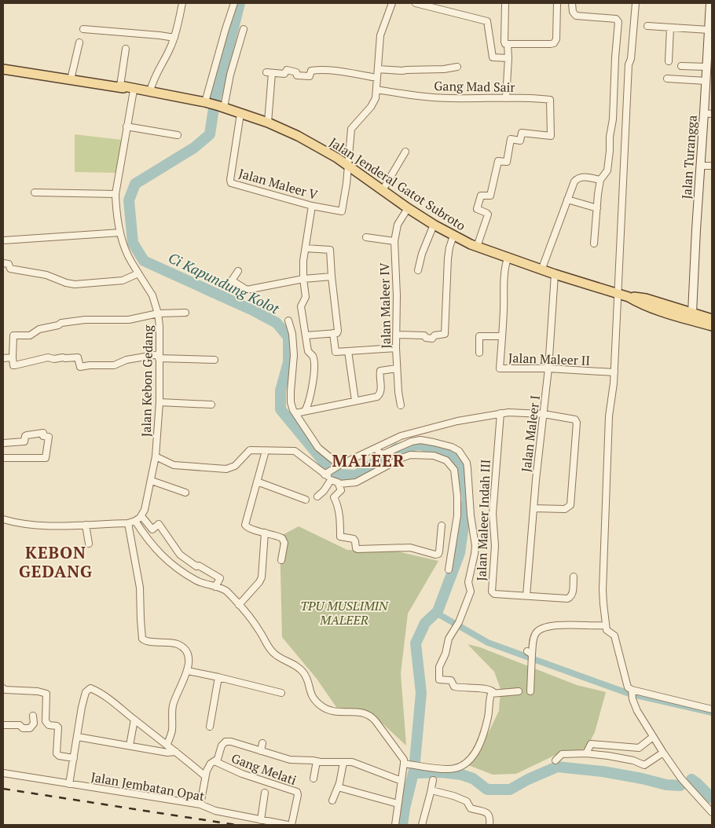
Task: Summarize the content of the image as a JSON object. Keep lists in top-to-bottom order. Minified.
{"streets":{"main road":["Jalan Turangga","Jalan Jenderal Gatot Subroto"],"street":["Gang Mad Sair","Jalan Maleer V","Jalan Maleer IV","Jalan Maleer II","Jalan Kebon Gedang","Jalan Maleer I","Jalan Maleer Indah III","Gang Melati","Jalan Jembatan Opat"]},"crossings":[["Gang Mad Sair","Jalan Jenderal Gatot Subroto"],["Jalan Turangga","Jalan Jenderal Gatot Subroto"],["Jalan Maleer V","Jalan Jenderal Gatot Subroto"],["Jalan Jenderal Gatot Subroto","Jalan Maleer IV"],["Jalan Jenderal Gatot Subroto","Jalan Maleer II"],["Jalan Jenderal Gatot Subroto","Jalan Kebon Gedang"],["Jalan Jenderal Gatot Subroto","Jalan Maleer I"],["Jalan Maleer II","Jalan Maleer I"],["Jalan Maleer I","Jalan Maleer Indah III"]],"districts":["MALEER","KEBON GEDANG"],"water":["Ci Kapundung Kolot"],"parks":["TPU MUSLIMIN MALEER"]}
